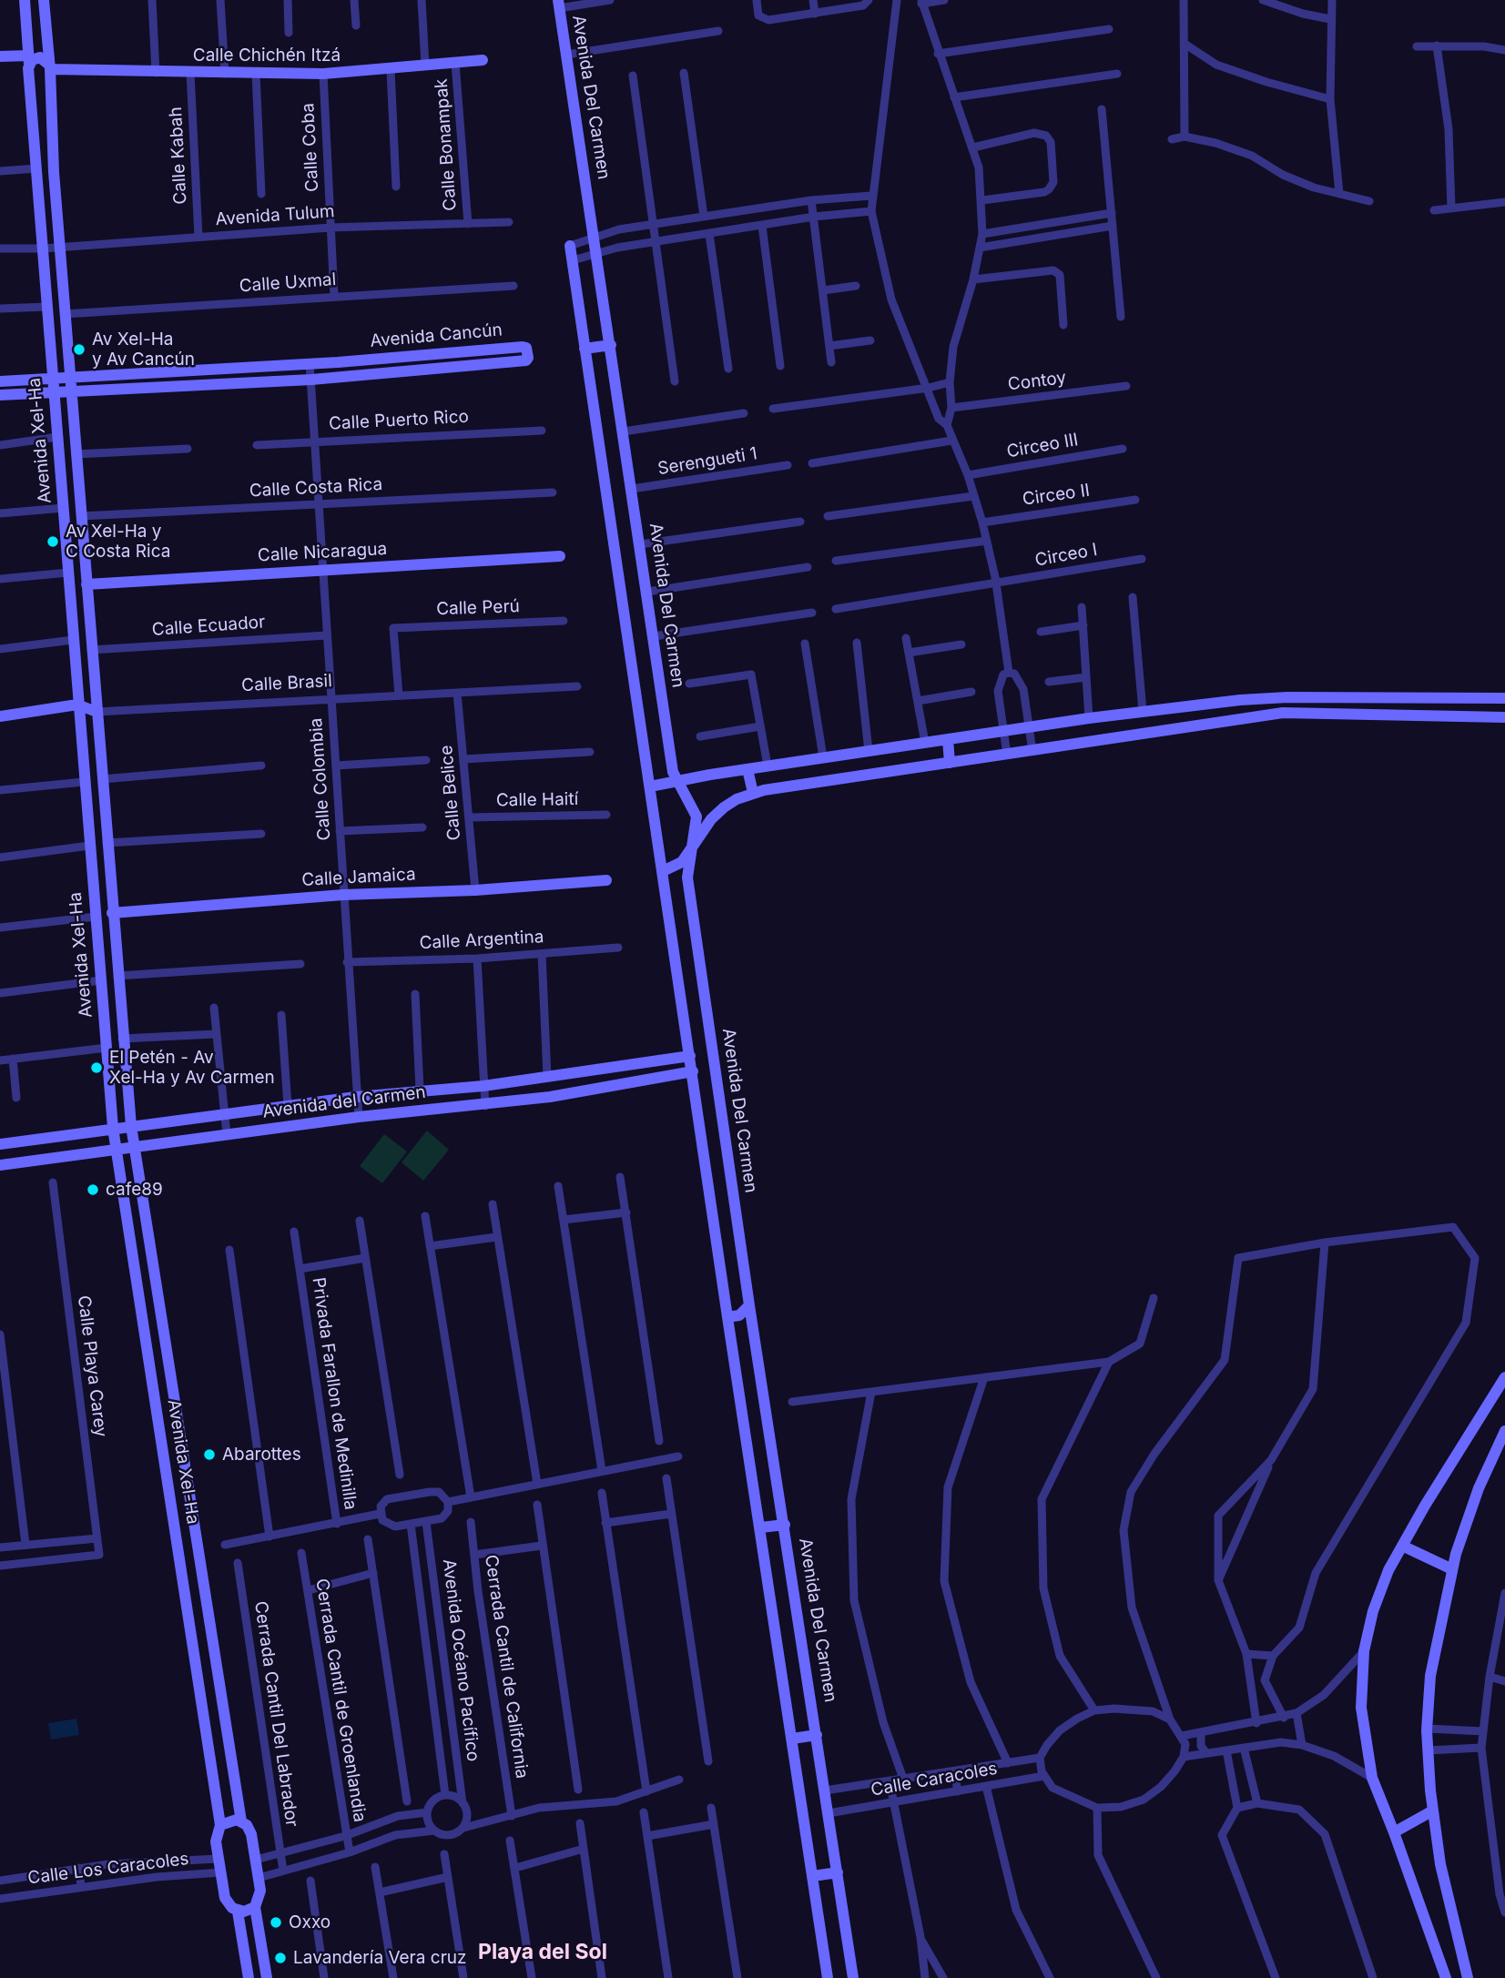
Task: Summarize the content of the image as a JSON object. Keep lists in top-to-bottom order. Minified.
{"streets":{"street":["Calle Chichén Itzá","Avenida Del Carmen","Calle Bonampak","Calle Coba","Calle Kabah","Avenida Tulum","Calle Uxmal","Avenida Cancún","Contoy","Calle Puerto Rico","Avenida Xel-Ha","Circeo III","Serengueti 1","Calle Costa Rica","Circeo II","Calle Nicaragua","Circeo I","Calle Perú","Calle Ecuador","Calle Brasil","Calle Colombia","Calle Belice","Calle Haití","Calle Jamaica","Calle Argentina","Avenida del Carmen","Calle Playa Carey","Privada Farallon de Medinilla","Avenida Océano Pacífico","Cerrada Cantil de California","Cerrada Cantil de Groenlandia","Cerrada Cantil Del Labrador","Calle Caracoles","Calle Los Caracoles"]},"crossings":[["Calle Chichén Itzá","Calle Bonampak"],["Calle Chichén Itzá","Calle Coba"],["Calle Chichén Itzá","Calle Kabah"],["Calle Chichén Itzá","Avenida Xel-Ha"],["Avenida Del Carmen","Serengueti 1"],["Avenida Del Carmen","Calle Caracoles"],["Calle Bonampak","Avenida Tulum"],["Calle Coba","Avenida Tulum"],["Calle Coba","Calle Uxmal"],["Calle Kabah","Avenida Tulum"],["Avenida Tulum","Avenida Xel-Ha"],["Calle Uxmal","Avenida Xel-Ha"],["Avenida Cancún","Avenida Xel-Ha"],["Avenida Cancún","Calle Colombia"],["Calle Puerto Rico","Calle Colombia"],["Avenida Xel-Ha","Calle Costa Rica"],["Avenida Xel-Ha","Calle Nicaragua"],["Avenida Xel-Ha","Calle Ecuador"],["Avenida Xel-Ha","Calle Brasil"],["Avenida Xel-Ha","Calle Jamaica"],["Avenida Xel-Ha","Avenida del Carmen"],["Avenida Xel-Ha","Calle Los Caracoles"],["Calle Costa Rica","Calle Colombia"],["Calle Nicaragua","Calle Colombia"],["Calle Perú","Calle Brasil"],["Calle Ecuador","Calle Colombia"],["Calle Brasil","Calle Colombia"],["Calle Brasil","Calle Belice"],["Calle Colombia","Calle Jamaica"],["Calle Colombia","Calle Argentina"],["Calle Colombia","Avenida del Carmen"],["Calle Belice","Calle Haití"],["Calle Belice","Calle Jamaica"]],"districts":["Playa del Sol"],"places":["Av Xel-Ha y Av Cancún","Av Xel-Ha y C Costa Rica","El Petén - Av Xel-Ha y Av Carmen","cafe89","Abarottes","Oxxo","Lavandería Vera cruz"]}
